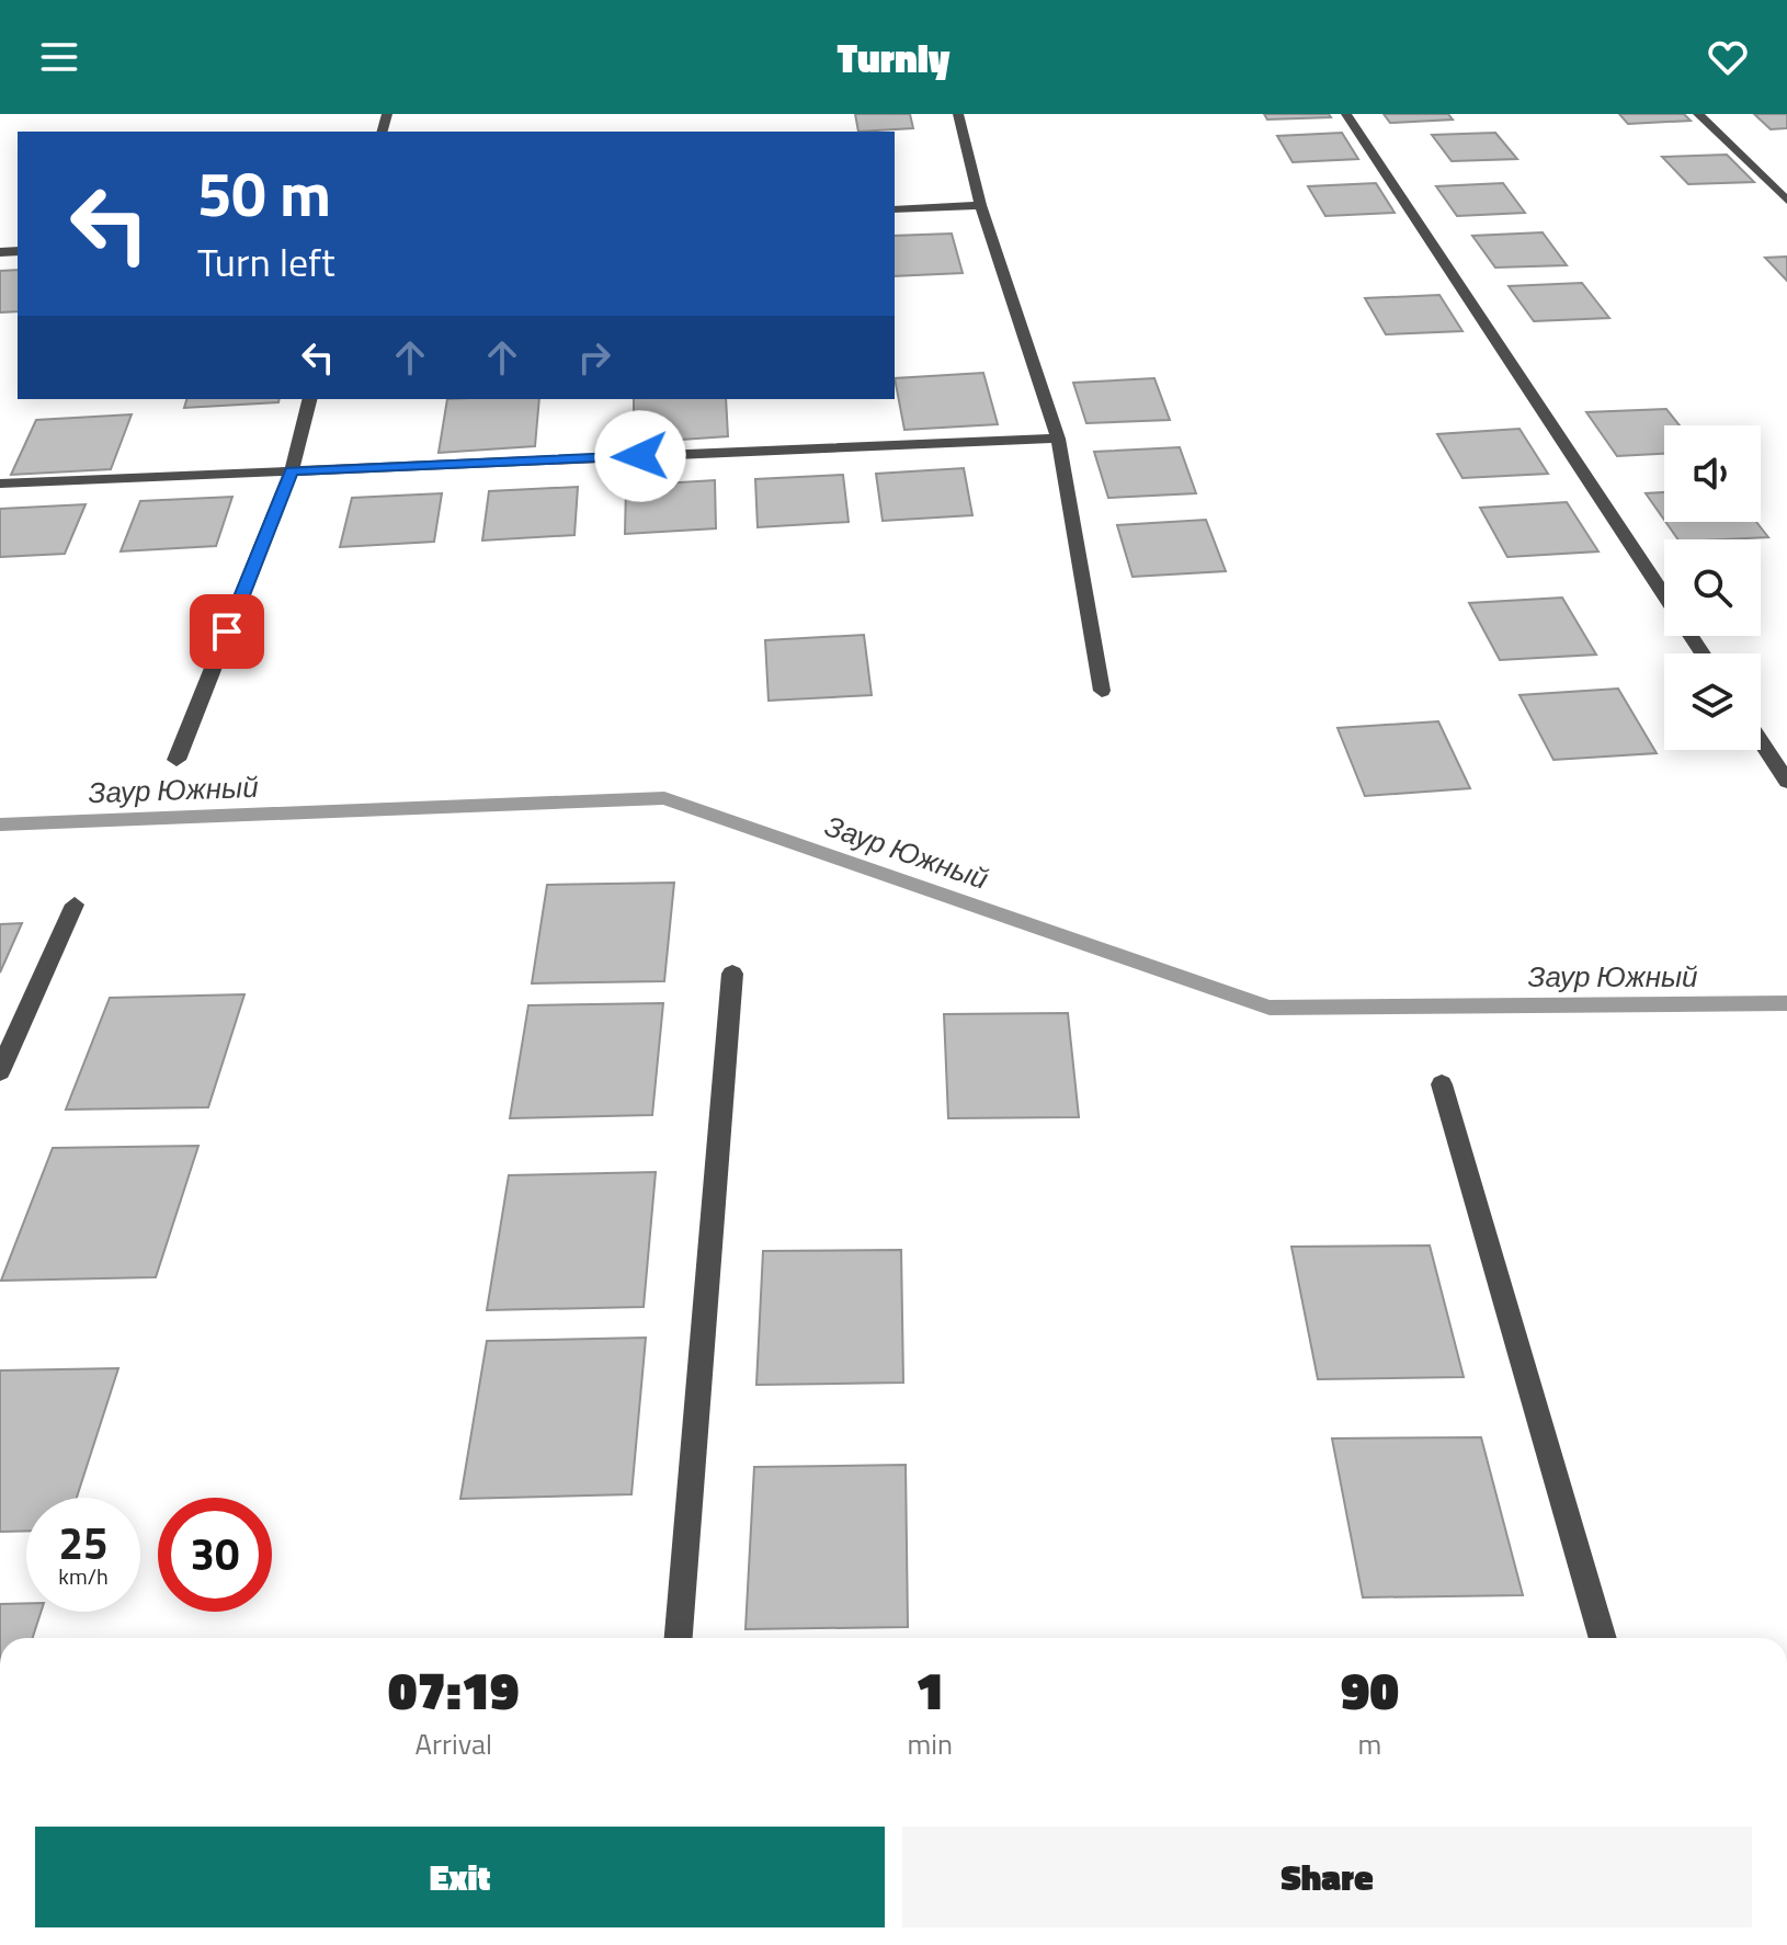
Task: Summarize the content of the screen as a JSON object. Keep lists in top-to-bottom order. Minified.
{"water":["Заур Южный"],"page":{"header":"Turnly","turn":["50 m","Turn left"],"speed":"25 km/h","limit":"30","eta":["07:19","Arrival","1","min","90","m"],"buttons":["Exit","Share"]}}
